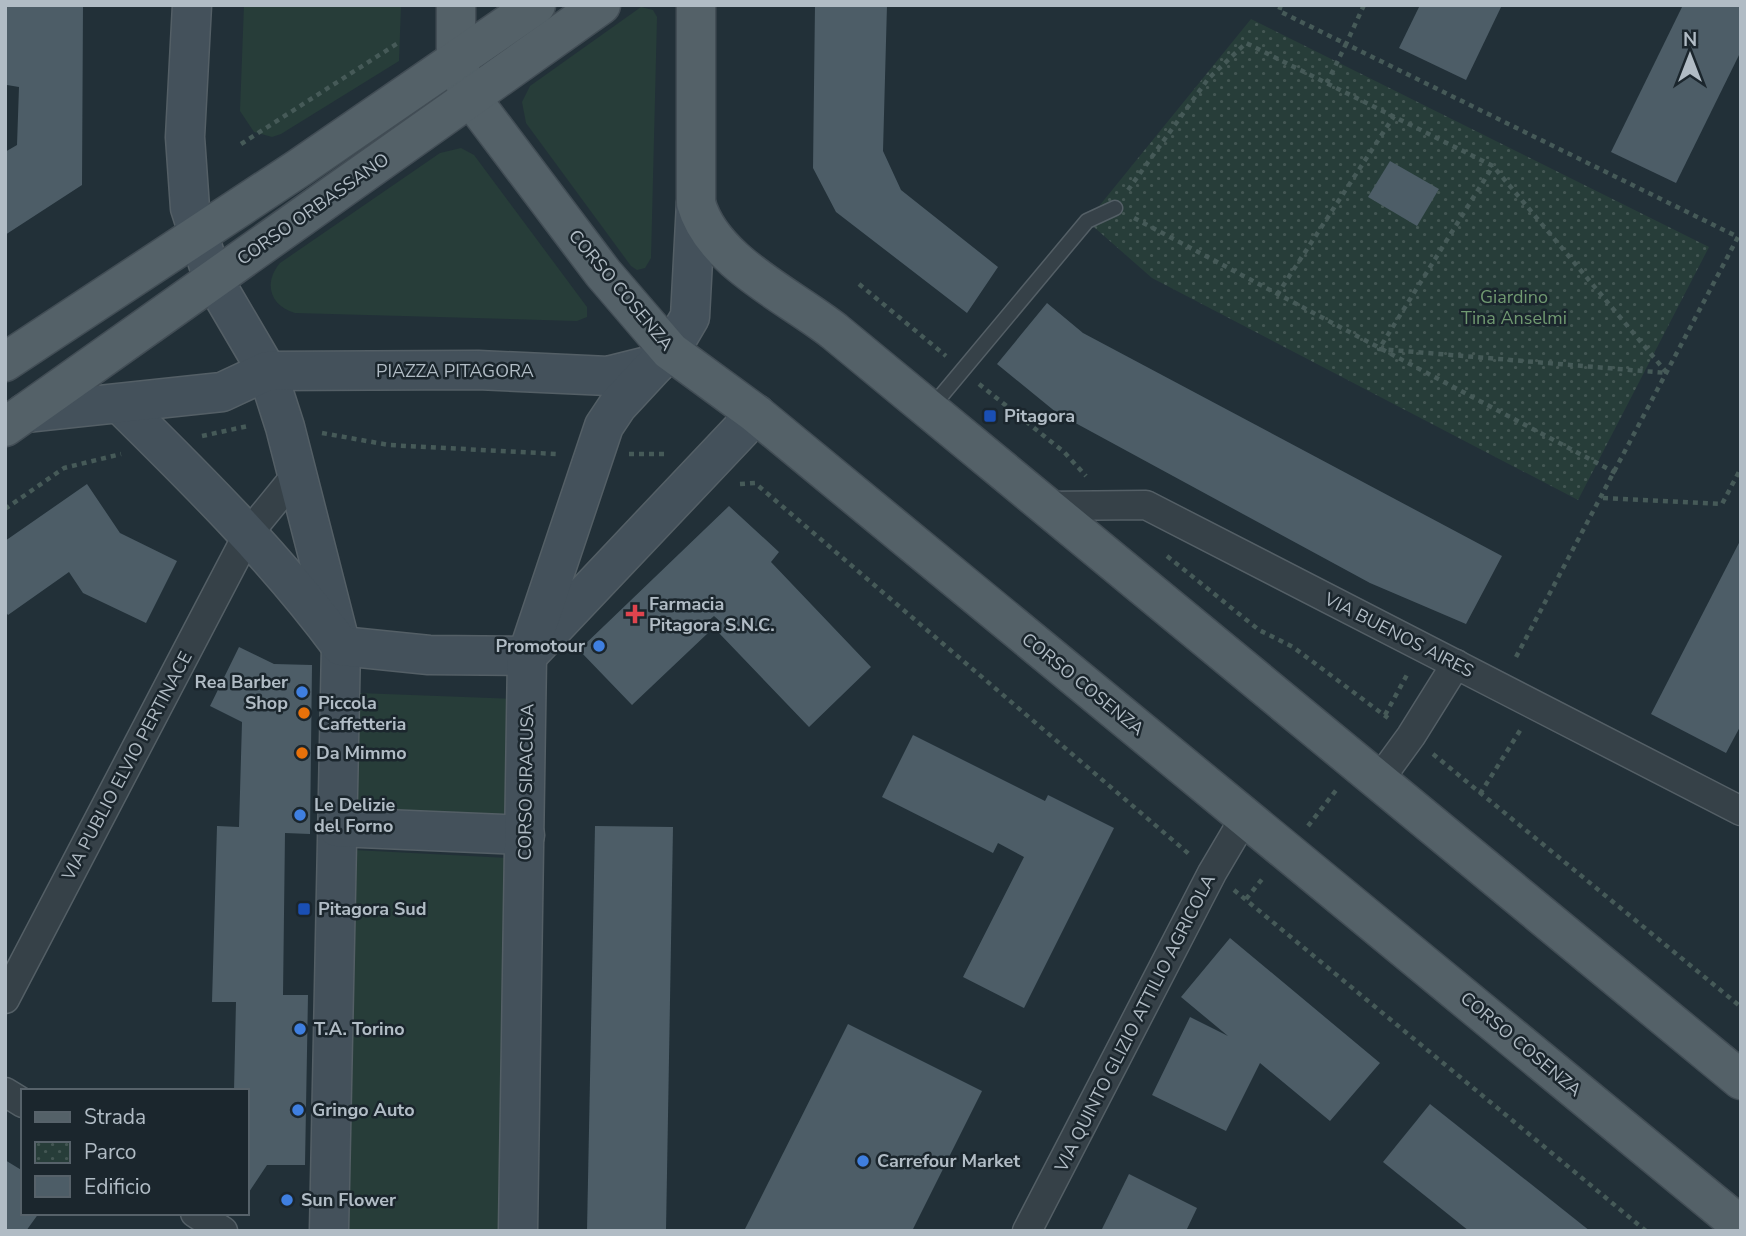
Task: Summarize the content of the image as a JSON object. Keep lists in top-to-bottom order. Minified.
{"streets":{"main road":["CORSO ORBASSANO","CORSO COSENZA"],"street":["PIAZZA PITAGORA","VIA BUENOS AIRES","VIA PUBLIO ELVIO PERTINACE","CORSO SIRACUSA","VIA QUINTO GLIZIO ATTILIO AGRICOLA"]},"crossings":[["CORSO ORBASSANO","CORSO COSENZA"],["CORSO ORBASSANO","PIAZZA PITAGORA"],["CORSO COSENZA","PIAZZA PITAGORA"],["CORSO COSENZA","CORSO SIRACUSA"],["CORSO COSENZA","VIA QUINTO GLIZIO ATTILIO AGRICOLA"],["PIAZZA PITAGORA","CORSO SIRACUSA"]],"parks":["Giardino Tina Anselmi"],"places":{"transit":["Pitagora","Pitagora Sud"],"health":["Farmacia Pitagora S.N.C."],"other":["Promotour","Rea Barber Shop","Piccola Caffetteria","Da Mimmo","Le Delizie del Forno","T.A. Torino","Gringo Auto","Carrefour Market","Sun Flower"]},"legend":["Strada","Parco","Edificio"],"north":"top"}
